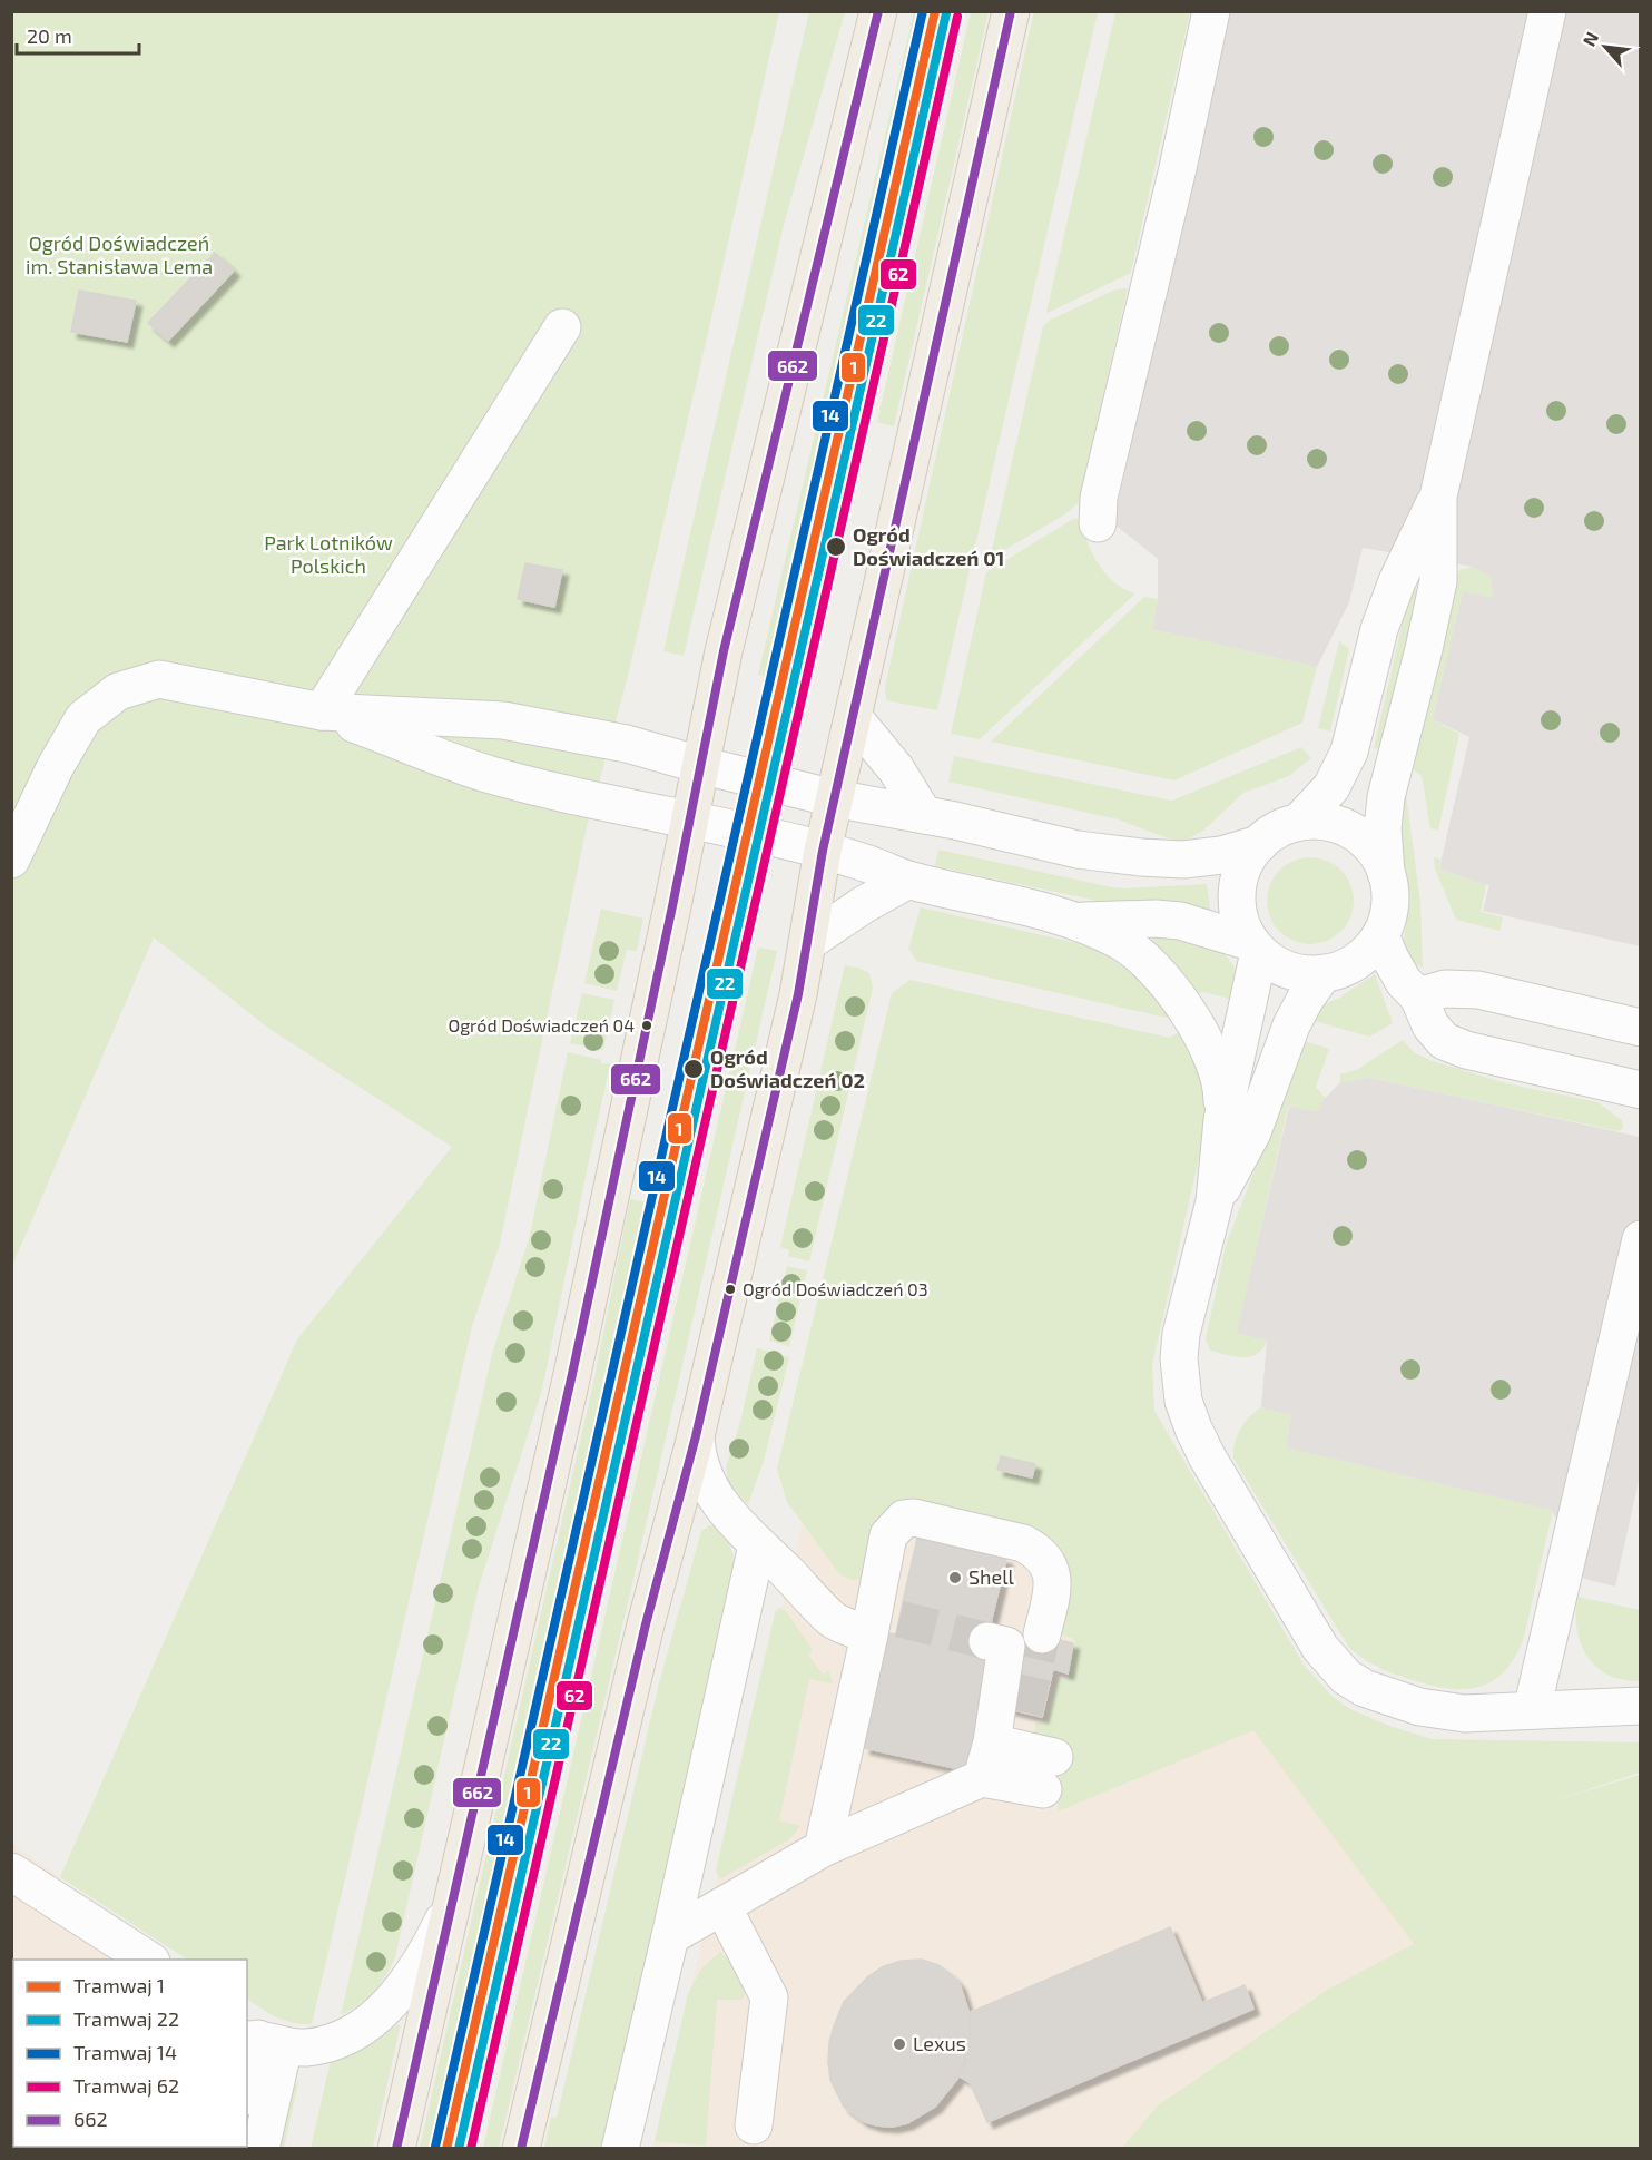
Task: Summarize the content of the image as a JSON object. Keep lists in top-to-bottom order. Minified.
{"parks":["Ogród Doświadczeń im. Stanisława Lema","Park Lotników Polskich"],"places":["Ogród Doświadczeń 01","Ogród Doświadczeń 04","Ogród Doświadczeń 02","Ogród Doświadczeń 03","Shell","Lexus"],"lines":["tram line 1","tram line 14","transit line 662","tram line 22","tram line 62"],"legend":["Tramwaj 1","Tramwaj 22","Tramwaj 14","Tramwaj 62","662"],"scale_bar":"20 m","north":"top left"}
